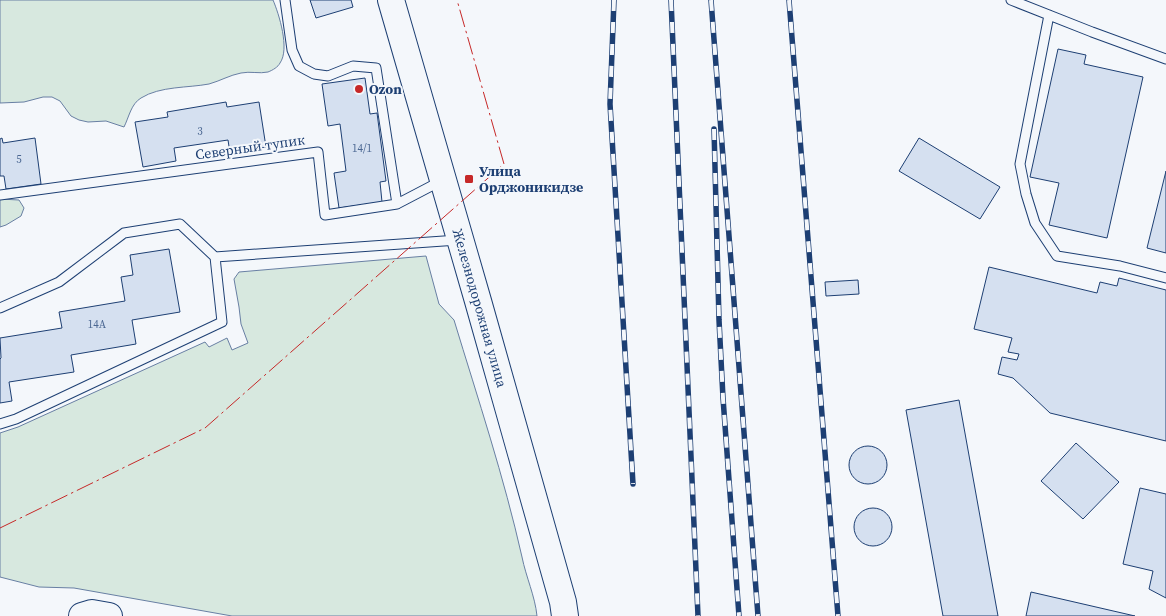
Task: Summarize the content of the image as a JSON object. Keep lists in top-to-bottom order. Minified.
{"streets":{"street":["Железнодорожная улица"],"lane":["Северный тупик"]},"crossings":[["Северный тупик","Железнодорожная улица"]],"places":{"other":["Ozon"],"transit":["Улица Орджоникидзе"]},"house_numbers":["3","14/1","5","14А"]}
